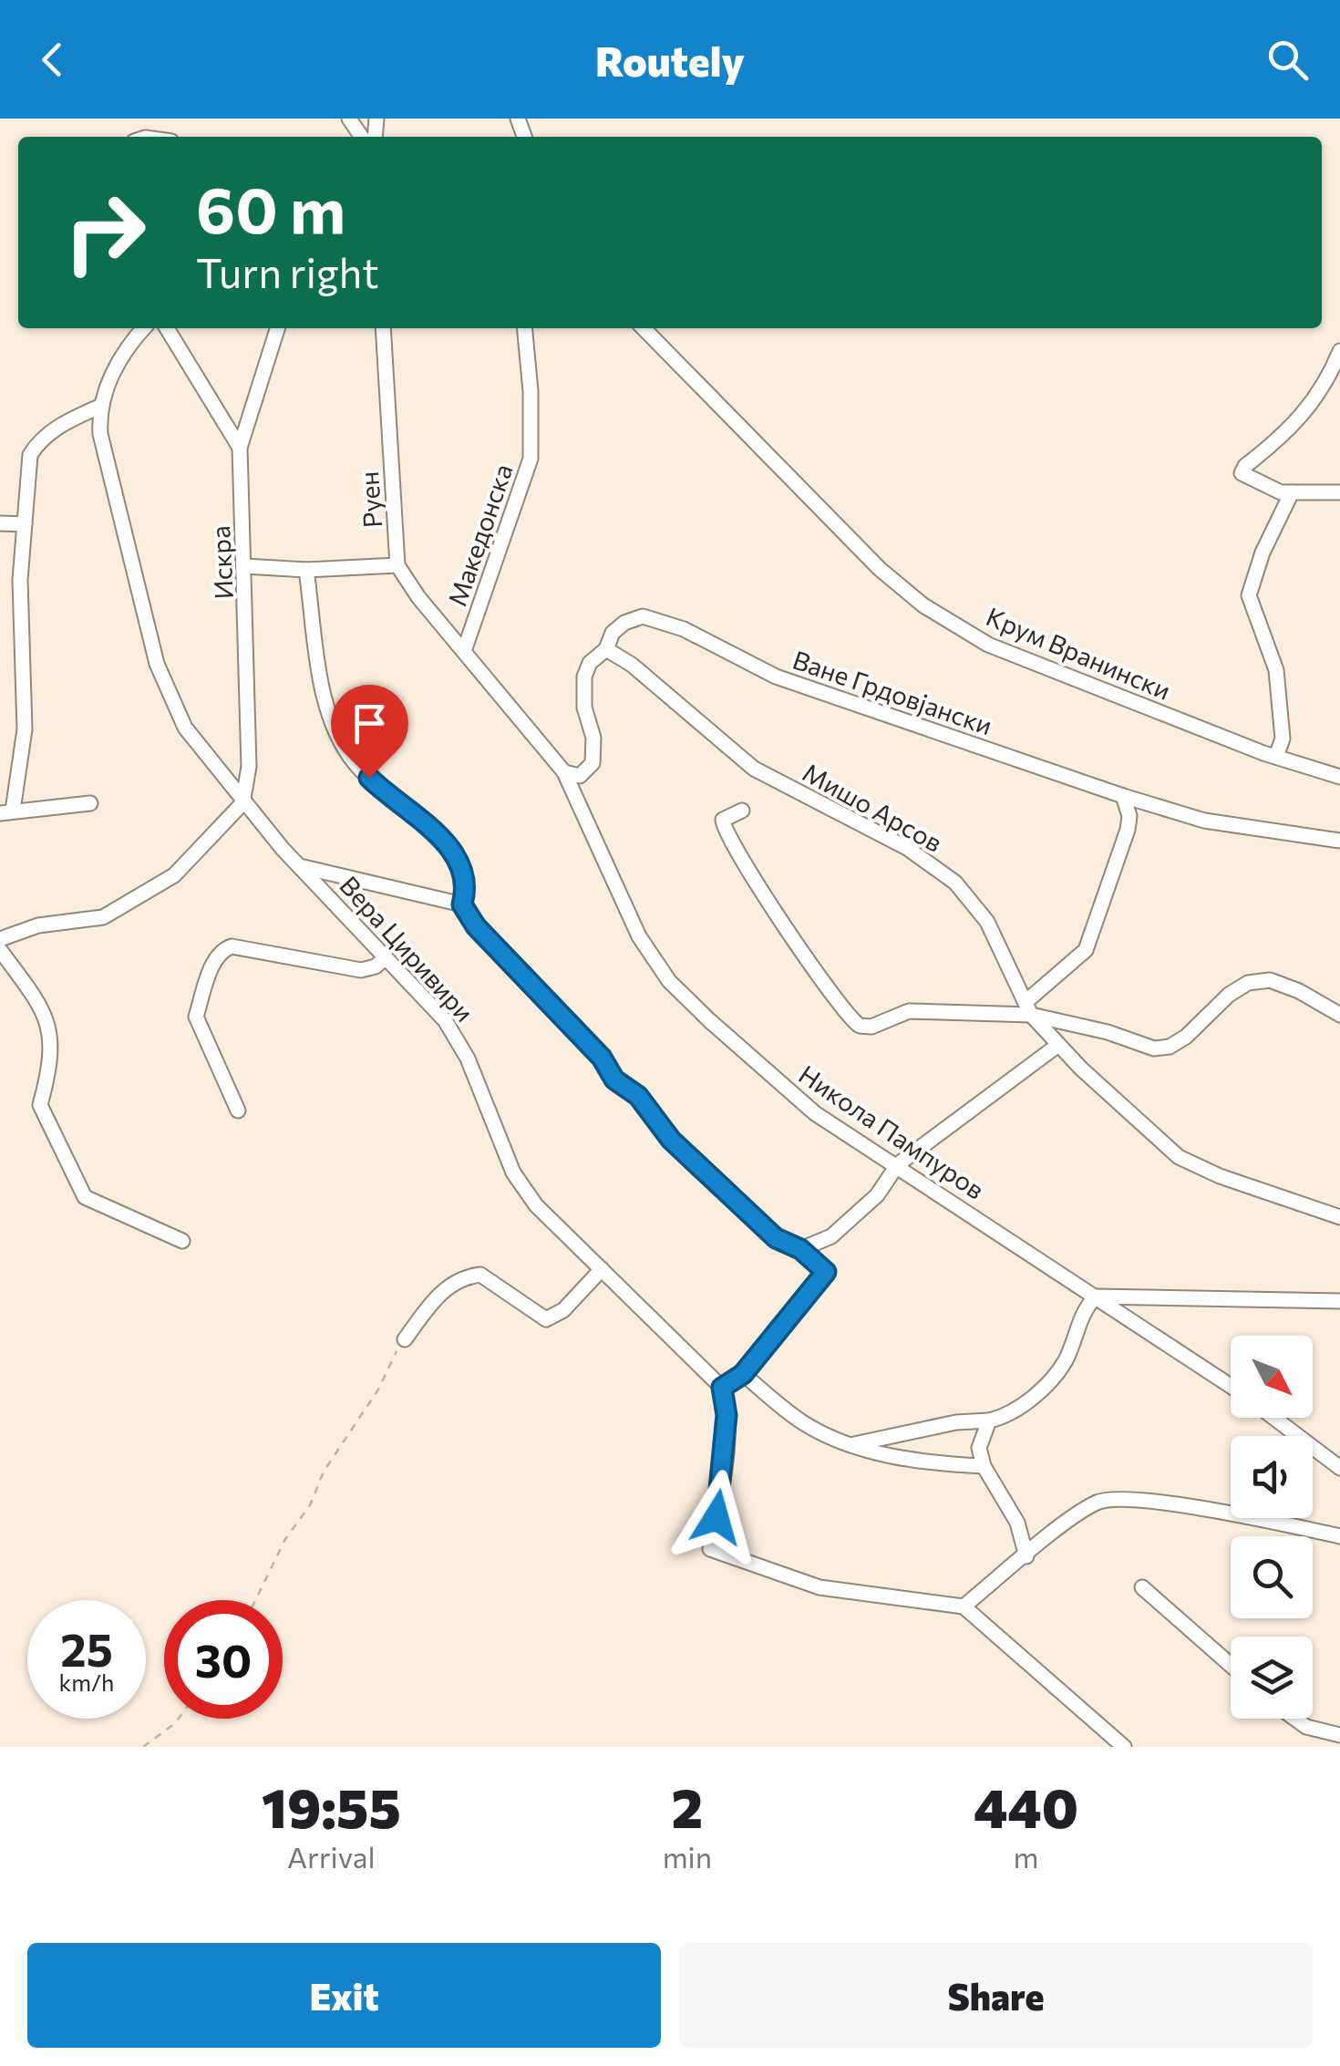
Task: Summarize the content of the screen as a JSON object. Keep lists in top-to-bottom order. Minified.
{"streets":{"street":["Руен","Македонска","Искра","Крум Вранински","Ване Грдовјански","Мишо Арсов","Вера Циривири","Никола Пампуров"]},"crossings":[["Македонска","Никола Пампуров"],["Искра","Вера Циривири"],["Ване Грдовјански","Мишо Арсов"],["Ване Грдовјански","Никола Пампуров"]],"north":"bottom right","page":{"header":"Routely","turn":["60 m","Turn right"],"speed":"25 km/h","limit":"30","eta":["19:55","Arrival","2","min","440","m"],"buttons":["Exit","Share"]}}
